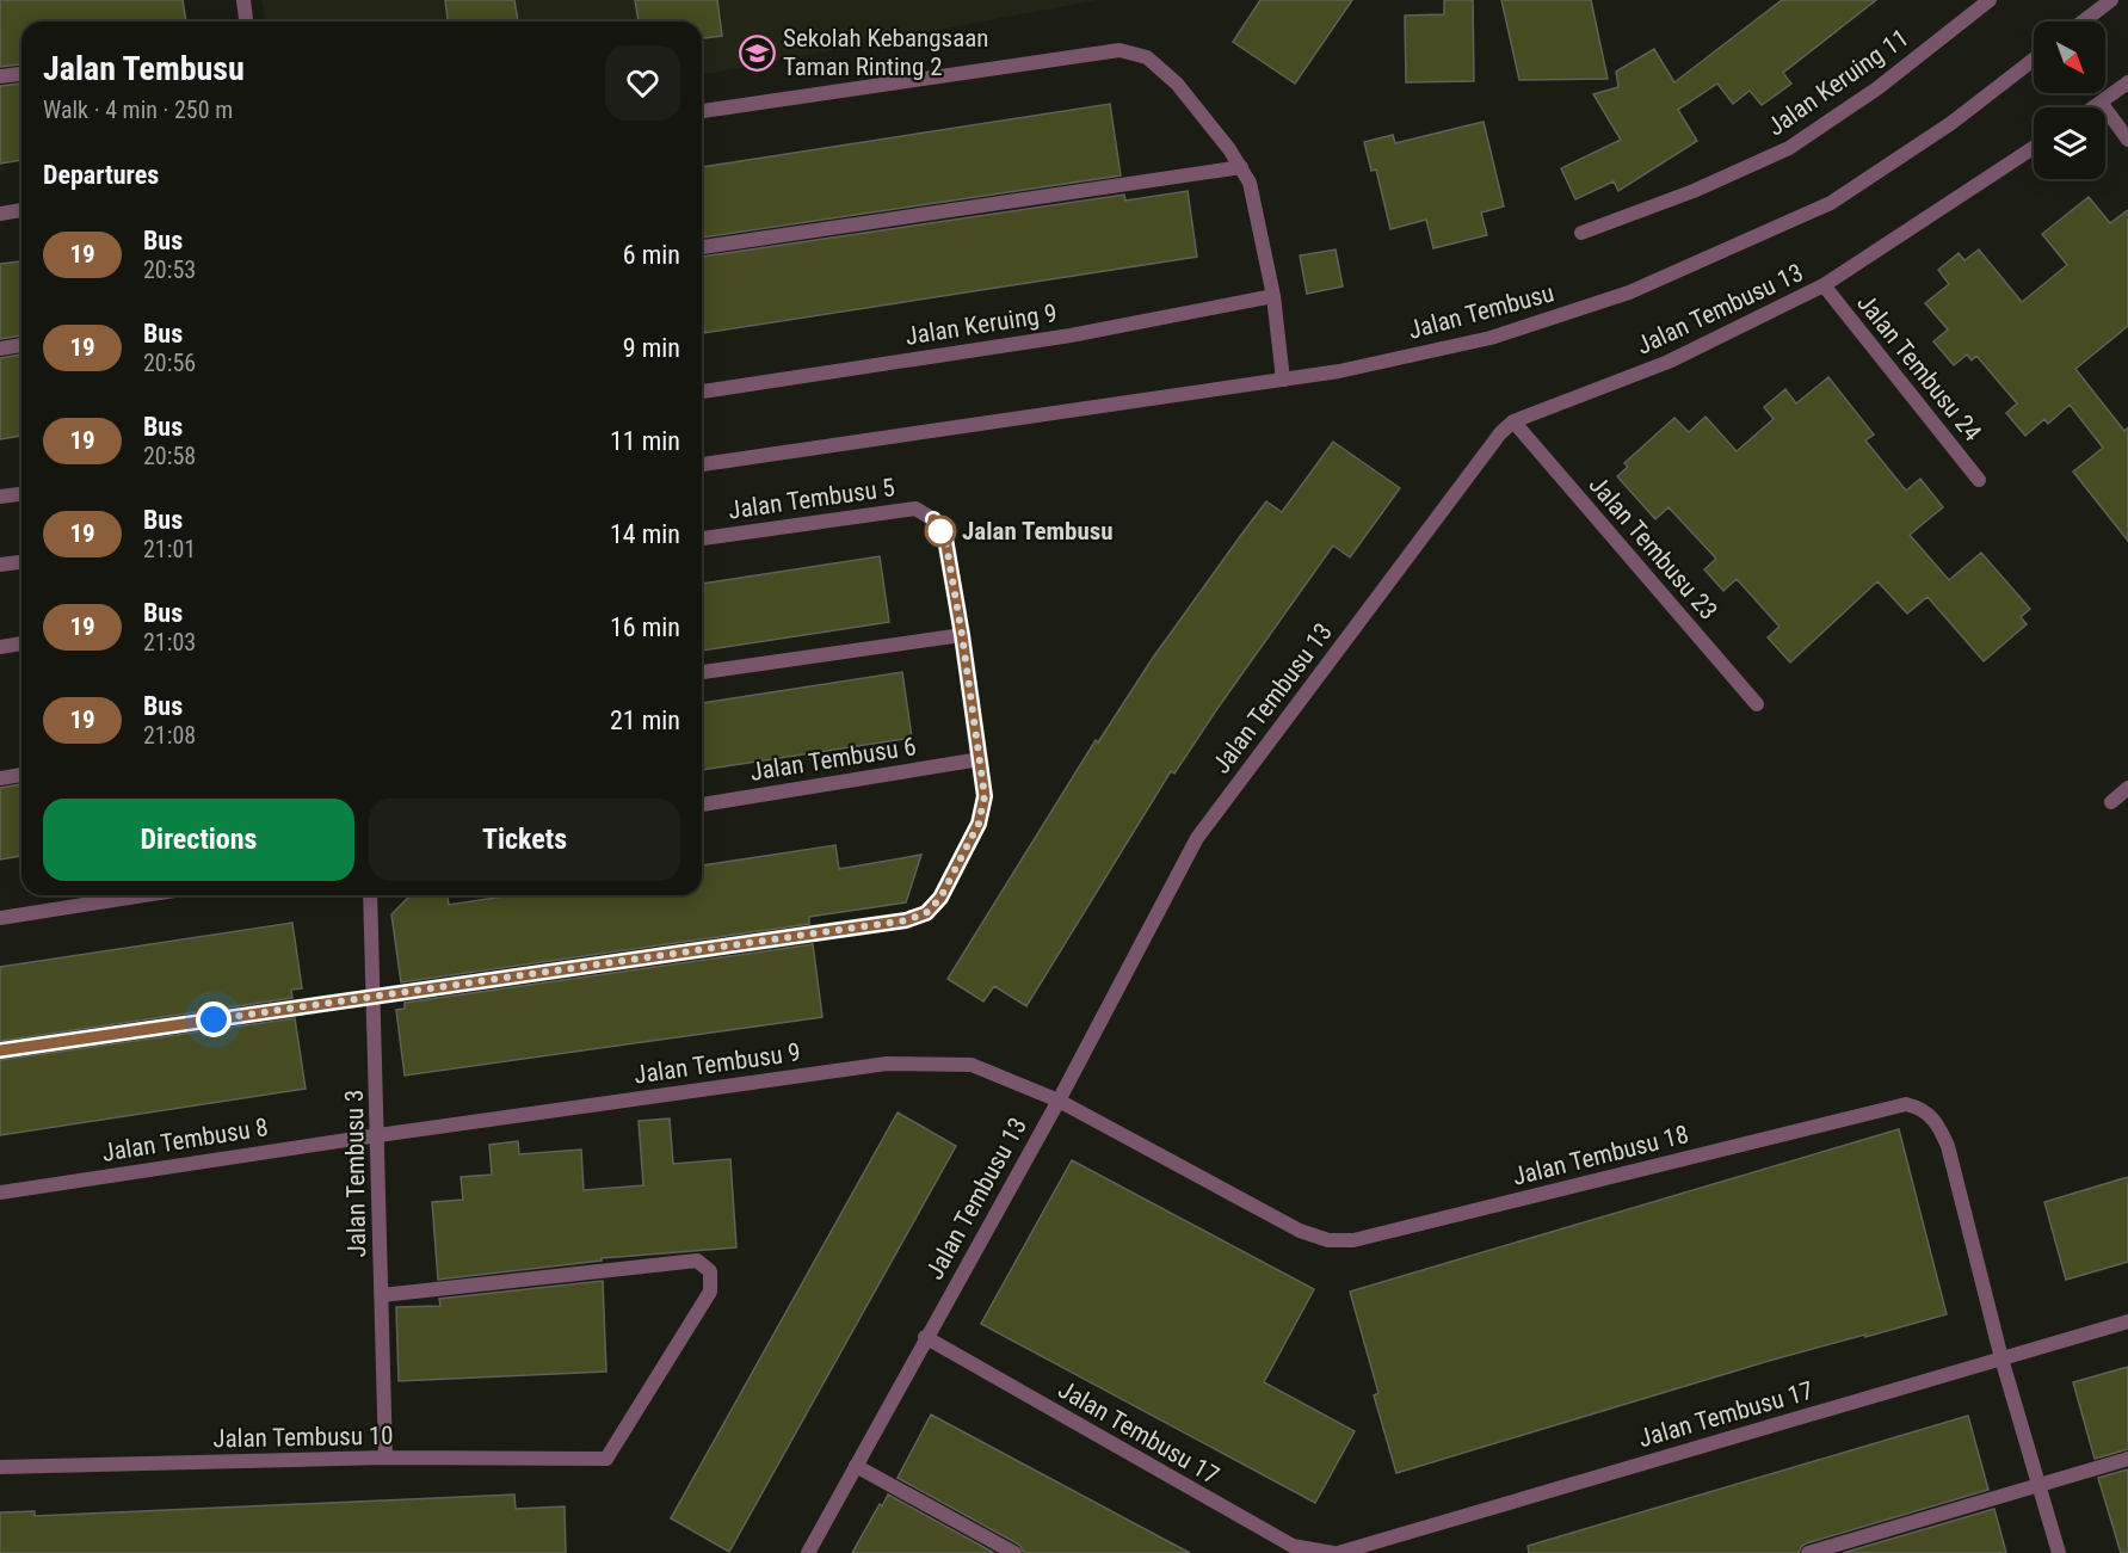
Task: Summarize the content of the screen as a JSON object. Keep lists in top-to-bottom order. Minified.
{"streets":{"street":["Jalan Keruing 11","Jalan Tembusu 13","Jalan Tembusu","Jalan Keruing 9","Jalan Tembusu 24","Jalan Tembusu 5","Jalan Tembusu 23","Jalan Tembusu 6","Jalan Tembusu 9","Jalan Tembusu 8","Jalan Tembusu 18","Jalan Tembusu 3","Jalan Tembusu 17","Jalan Tembusu 10"]},"crossings":[["Jalan Tembusu 13","Jalan Tembusu 24"],["Jalan Tembusu 13","Jalan Tembusu 23"],["Jalan Tembusu 13","Jalan Tembusu 9"],["Jalan Tembusu 13","Jalan Tembusu 18"],["Jalan Tembusu 13","Jalan Tembusu 17"],["Jalan Tembusu 9","Jalan Tembusu 8"],["Jalan Tembusu 9","Jalan Tembusu 18"],["Jalan Tembusu 9","Jalan Tembusu 3"],["Jalan Tembusu 8","Jalan Tembusu 3"],["Jalan Tembusu 18","Jalan Tembusu 17"],["Jalan Tembusu 3","Jalan Tembusu 10"]],"places":{"school or university":["Sekolah Kebangsaan Taman Rinting 2"],"other":["Jalan Tembusu"]},"lines":["bus line 19"],"north":"bottom right","page":{"heading":[["Jalan Tembusu","Walk · 4 min · 250 m"],"Departures"],"list":[{"mark":"19","name":"Bus","note":"20:53","value":"6 min"},{"mark":"19","name":"Bus","note":"20:56","value":"9 min"},{"mark":"19","name":"Bus","note":"20:58","value":"11 min"},{"mark":"19","name":"Bus","note":"21:01","value":"14 min"},{"mark":"19","name":"Bus","note":"21:03","value":"16 min"},{"mark":"19","name":"Bus","note":"21:08","value":"21 min"}],"buttons":["Directions","Tickets"]}}
